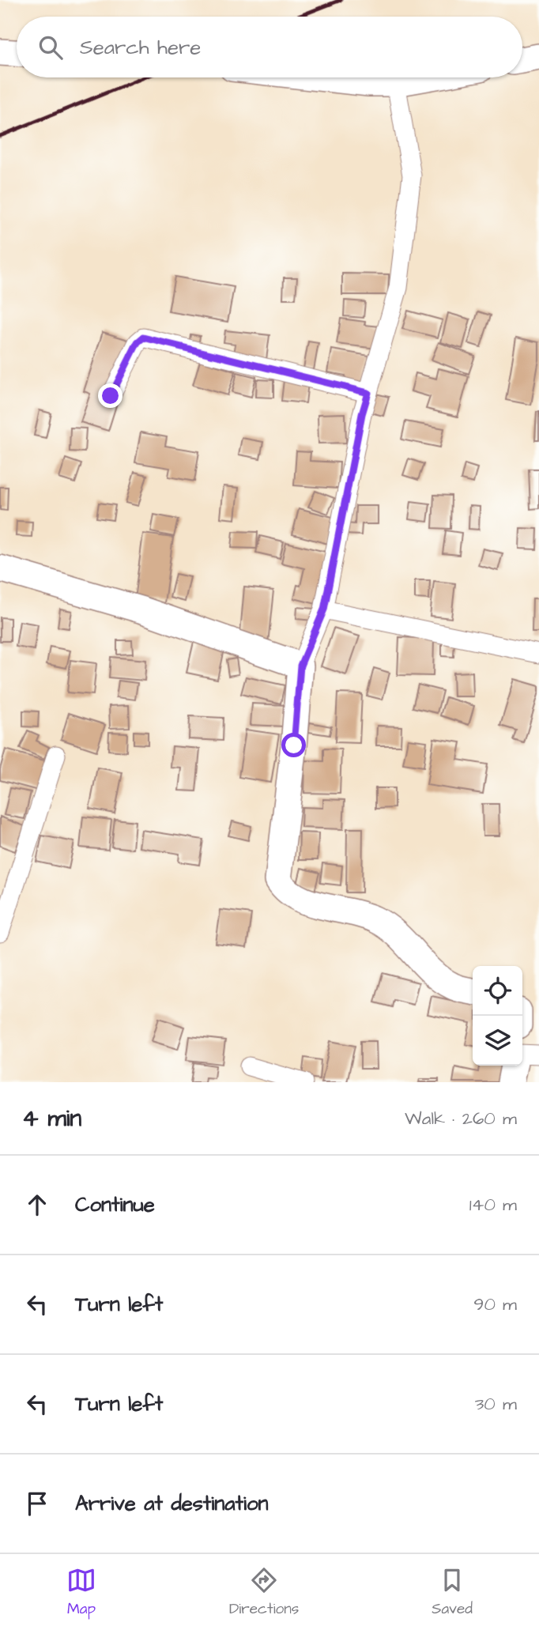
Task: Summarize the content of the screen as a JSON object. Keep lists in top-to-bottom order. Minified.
{"page":{"search":"Search here","heading":["4 min","Walk · 260 m"],"list":[["Continue","140 m"],["Turn left","90 m"],["Turn left","30 m"],"Arrive at destination"],"nav":["Map","Directions","Saved"]}}
